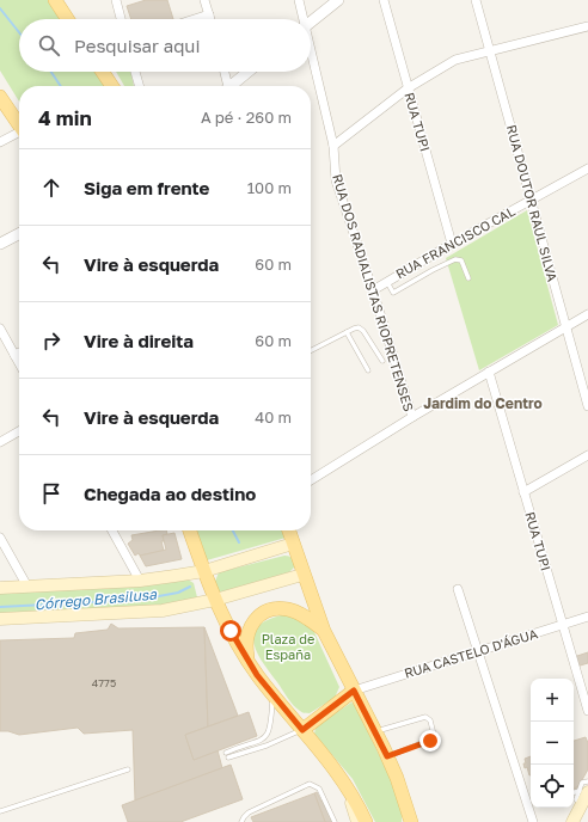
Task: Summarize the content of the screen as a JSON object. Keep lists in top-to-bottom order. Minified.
{"streets":{"street":["RUA TUPI","RUA DOUTOR RAUL SILVA","RUA FRANCISCO CAL","RUA DOS RADIALISTAS RIOPRETENSES","RUA CASTELO D'ÁGUA"]},"crossings":[["RUA TUPI","RUA FRANCISCO CAL"],["RUA TUPI","RUA CASTELO D'ÁGUA"],["RUA DOUTOR RAUL SILVA","RUA FRANCISCO CAL"],["RUA FRANCISCO CAL","RUA DOS RADIALISTAS RIOPRETENSES"]],"districts":["Jardim do Centro"],"water":["Córrego Brasilusa"],"parks":["Plaza de España"],"house_numbers":["4775"],"page":{"search":"Pesquisar aqui","heading":["4 min","A pé · 260 m"],"list":[["Siga em frente","100 m"],["Vire à esquerda","60 m"],["Vire à direita","60 m"],["Vire à esquerda","40 m"],"Chegada ao destino"],"map_buttons":["+","−"]}}
